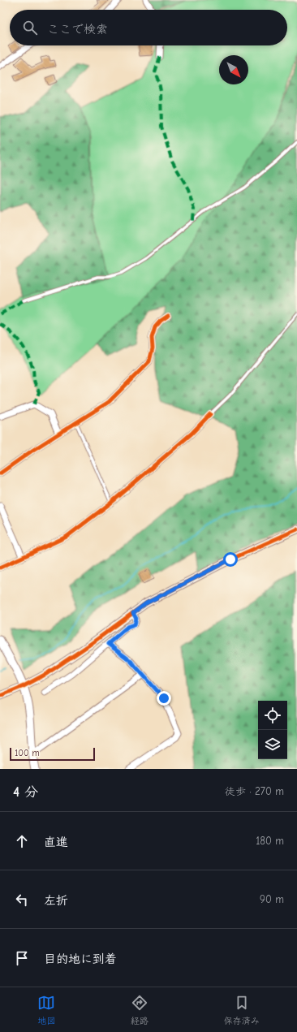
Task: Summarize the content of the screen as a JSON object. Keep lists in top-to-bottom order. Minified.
{"scale_bar":"100 m","north":"bottom right","page":{"search":"ここで検索","scale":"100 m","heading":["4 分","徒歩 · 270 m"],"list":[["直進","180 m"],["左折","90 m"],"目的地に到着"],"nav":["地図","経路","保存済み"]}}
